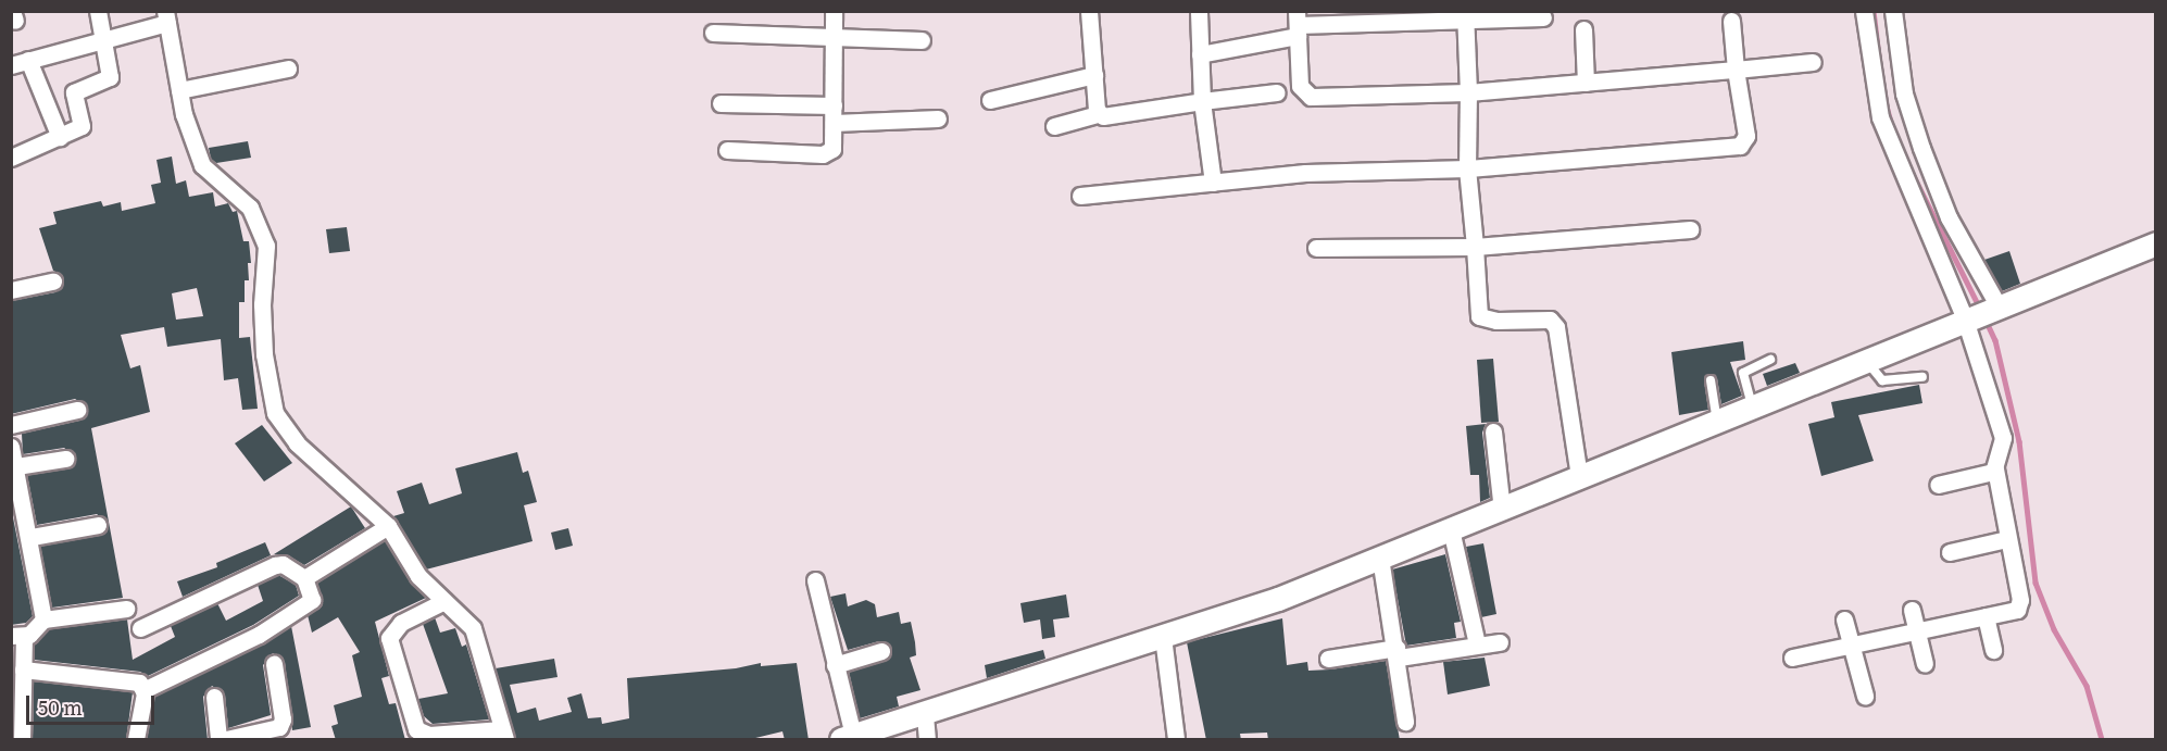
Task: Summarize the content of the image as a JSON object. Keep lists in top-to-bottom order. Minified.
{"scale_bar":"50 m"}
